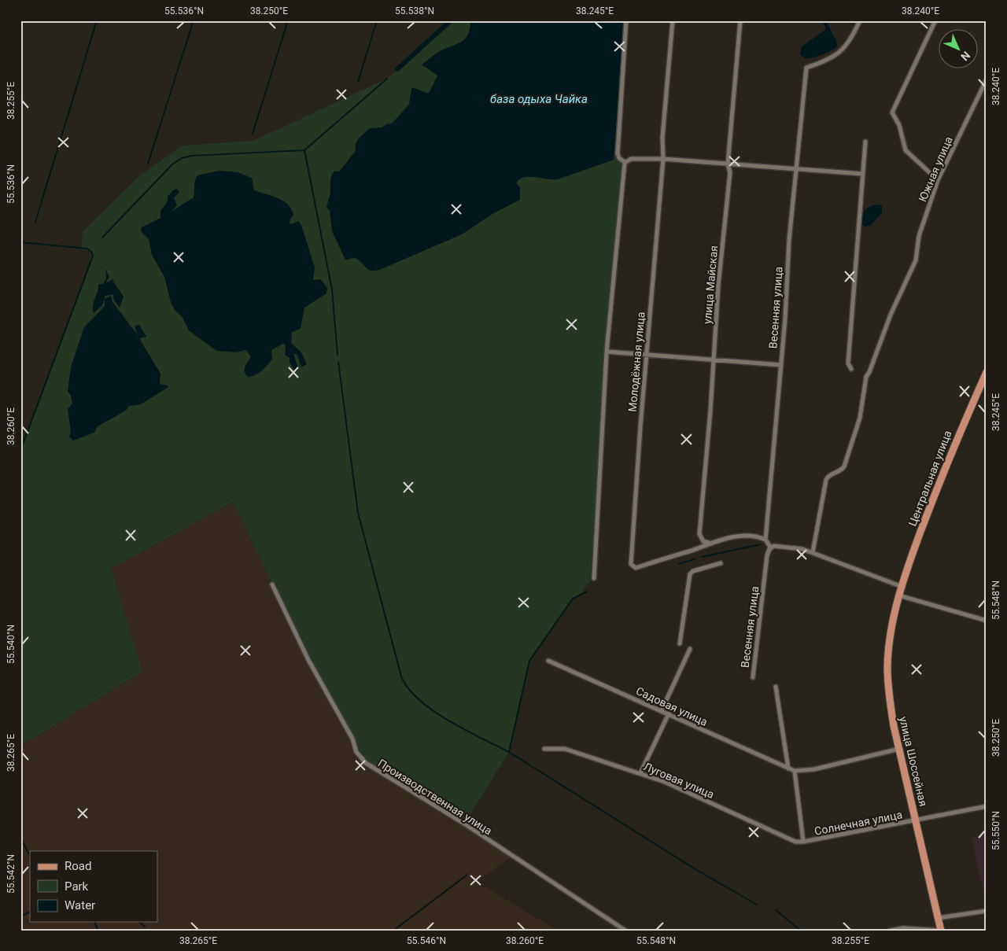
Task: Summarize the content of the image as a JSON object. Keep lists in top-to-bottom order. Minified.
{"streets":{"main road":["Центральная улица","улица Шоссейная"],"street":["Южная улица","улица Майская","Весенняя улица","Молодёжная улица","Садовая улица","Луговая улица","Производственная улица","Солнечная улица"]},"crossings":[["улица Майская","Молодёжная улица"],["Весенняя улица","Молодёжная улица"],["Центральная улица","улица Шоссейная"],["улица Шоссейная","Солнечная улица"],["Луговая улица","Солнечная улица"]],"water":["база одыха Чайка"],"legend":["Road","Park","Water"],"north":"bottom right","coordinates":["55.536°N","38.250°E","55.538°N","38.245°E","38.240°E","38.255°E","38.260°E","55.548°N","55.540°N","38.265°E","55.550°N","55.542°N","55.546°N"]}
